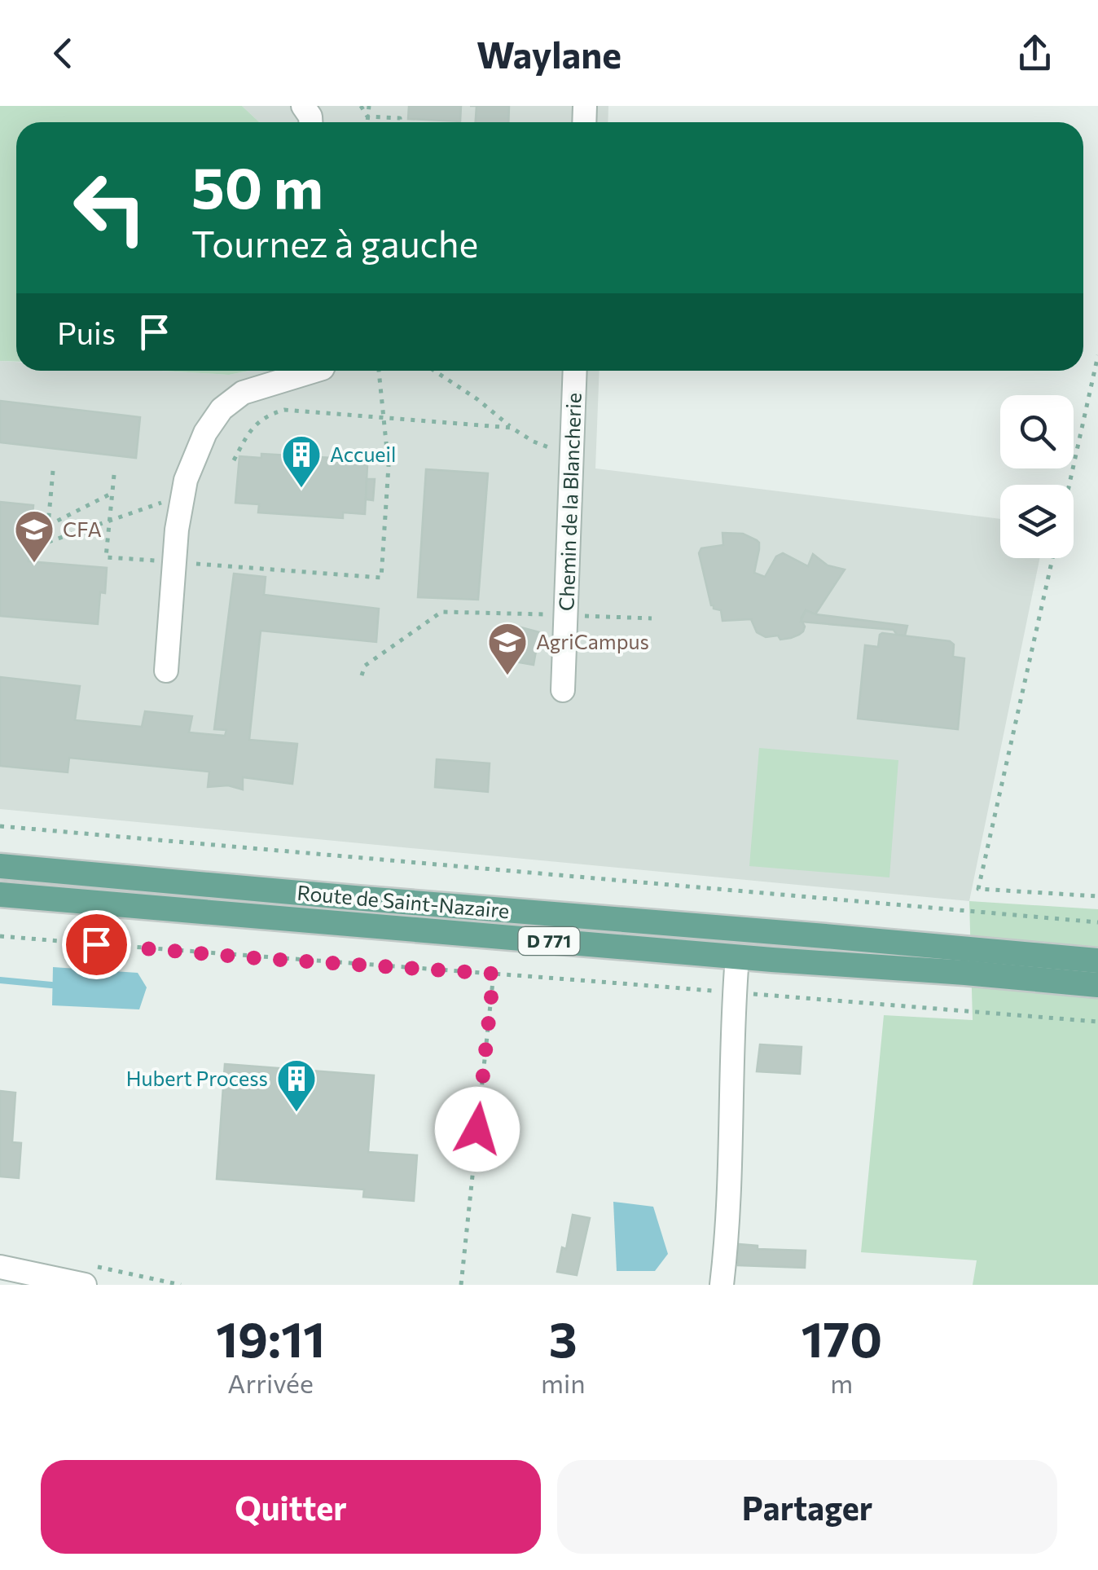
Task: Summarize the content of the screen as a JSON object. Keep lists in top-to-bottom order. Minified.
{"streets":{"main road":["Route de Saint-Nazaire","D 771"],"street":["Chemin de la Blancherie"]},"places":{"building":["Accueil","Hubert Process"],"school or university":["CFA","AgriCampus"]},"page":{"header":"Waylane","turn":["50 m","Tournez à gauche"],"then":"Puis","eta":["19:11","Arrivée","3","min","170","m"],"buttons":["Quitter","Partager"]}}
